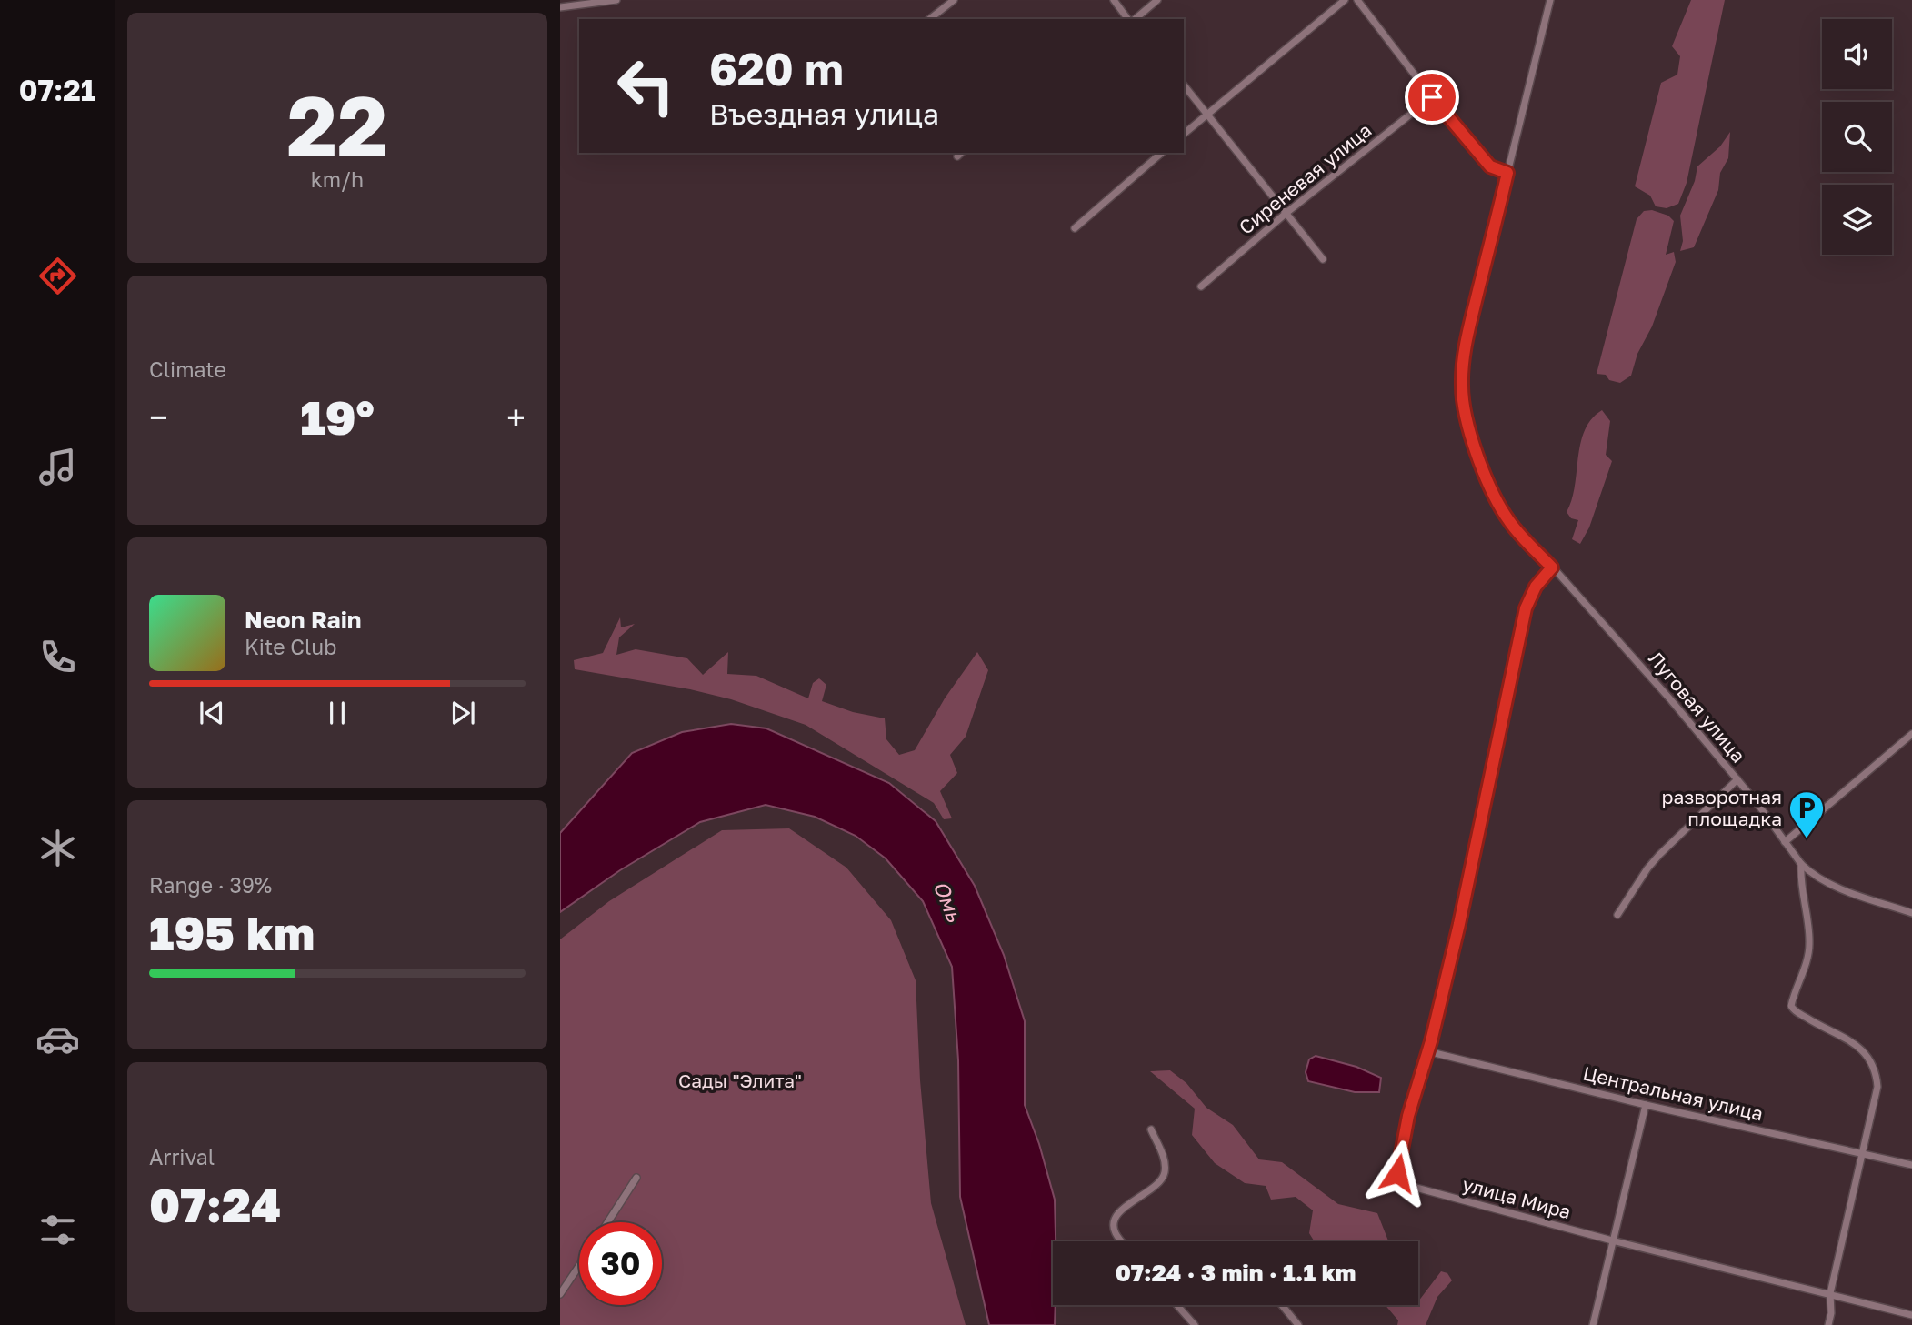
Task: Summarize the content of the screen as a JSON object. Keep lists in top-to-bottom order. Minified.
{"streets":{"street":["Сиреневая улица","Луговая улица","Центральная улица","улица Мира"]},"crossings":[["Луговая улица","улица Мира"],["Центральная улица","улица Мира"]],"water":["Омь"],"parks":["Сады \"Элита\""],"places":{"parking":["разворотная площадка"]},"page":{"tabs":"07:21","tile":[["22","km/h"],"Climate",["Range · 39%","195 km"],["Arrival","07:24"]],"turn":["620 m","Въездная улица"],"heat":["−","19°","+"],"song":["Neon Rain","Kite Club"],"limit":"30","trip":"07:24 · 3 min · 1.1 km"}}
